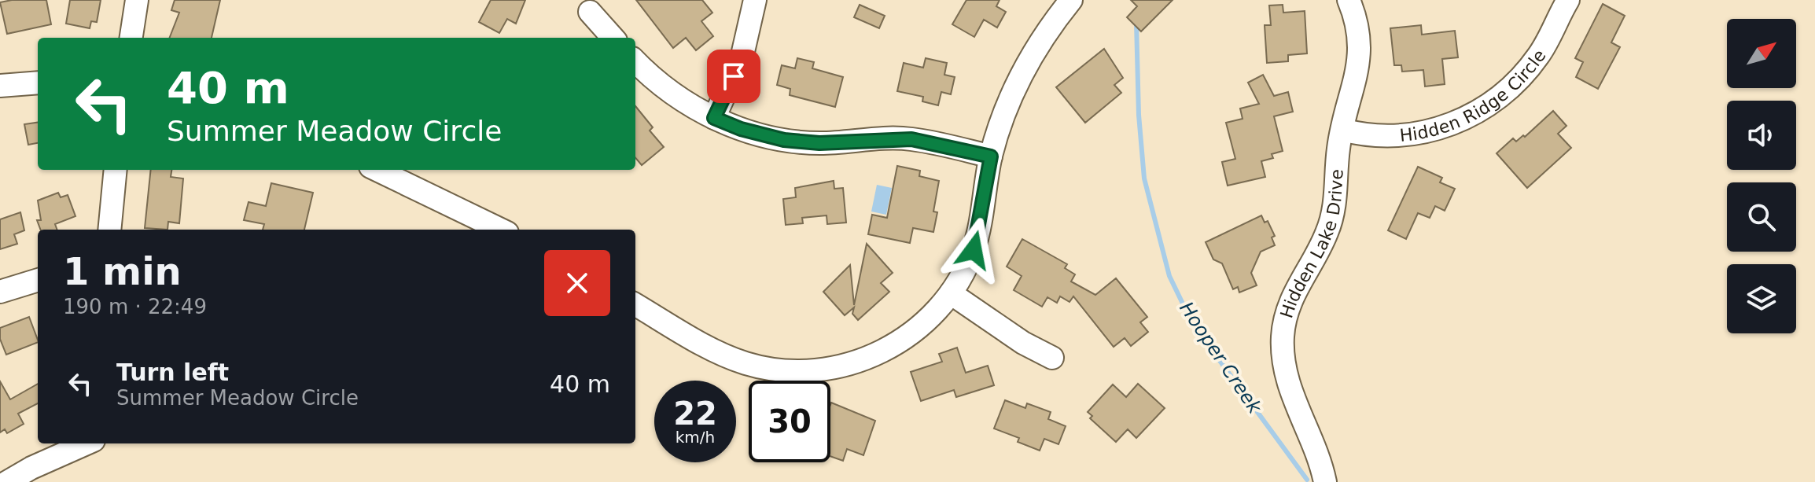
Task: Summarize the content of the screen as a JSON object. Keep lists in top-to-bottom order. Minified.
{"streets":{"street":["Hidden Ridge Circle","Hidden Lake Drive"]},"crossings":[["Hidden Ridge Circle","Hidden Lake Drive"]],"water":["Hooper Creek"],"north":"top right","page":{"turn":["40 m","Summer Meadow Circle"],"heading":["1 min","190 m · 22:49"],"list":[{"name":"Turn left","note":"Summer Meadow Circle","value":"40 m"}],"speed":"22 km/h","limit":"30"}}
